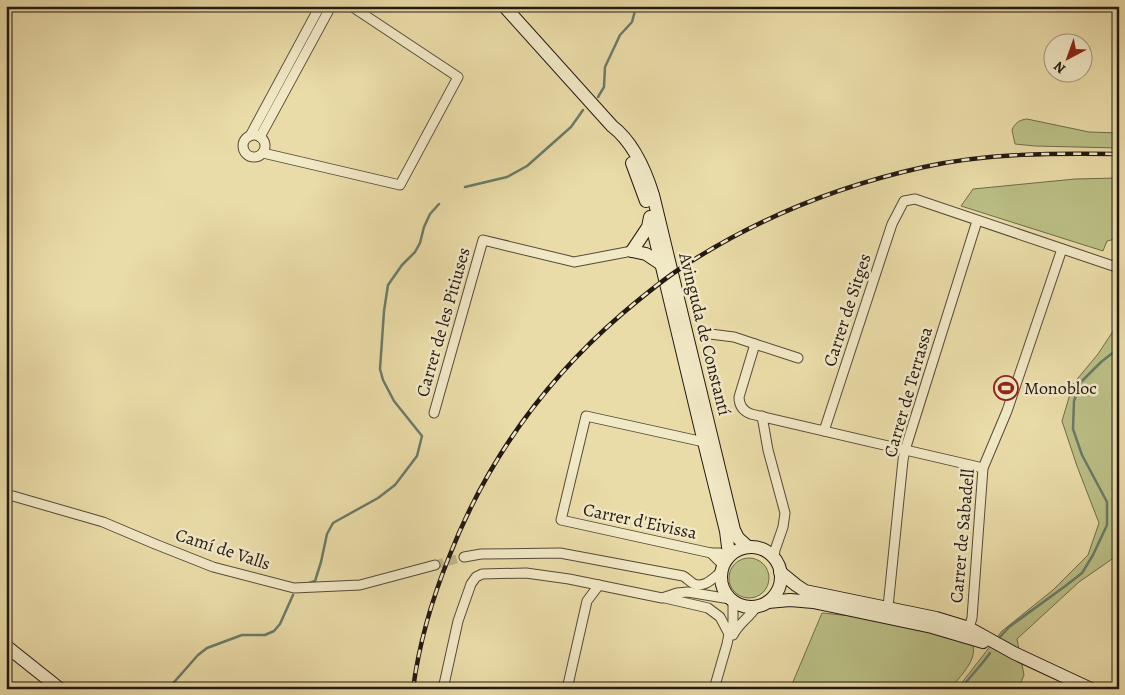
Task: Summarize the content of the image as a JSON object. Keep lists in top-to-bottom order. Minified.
{"streets":{"main road":["Avinguda de Constantí"],"street":["Carrer de Sitges","Carrer de les Pitiuses","Carrer de Terrassa","Carrer d'Eivissa","Carrer de Sabadell","Camí de Valls"]},"crossings":[["Carrer de Sitges","Carrer de Terrassa"],["Avinguda de Constantí","Carrer d'Eivissa"]],"places":{"sports":["Monobloc"]},"north":"bottom left"}
